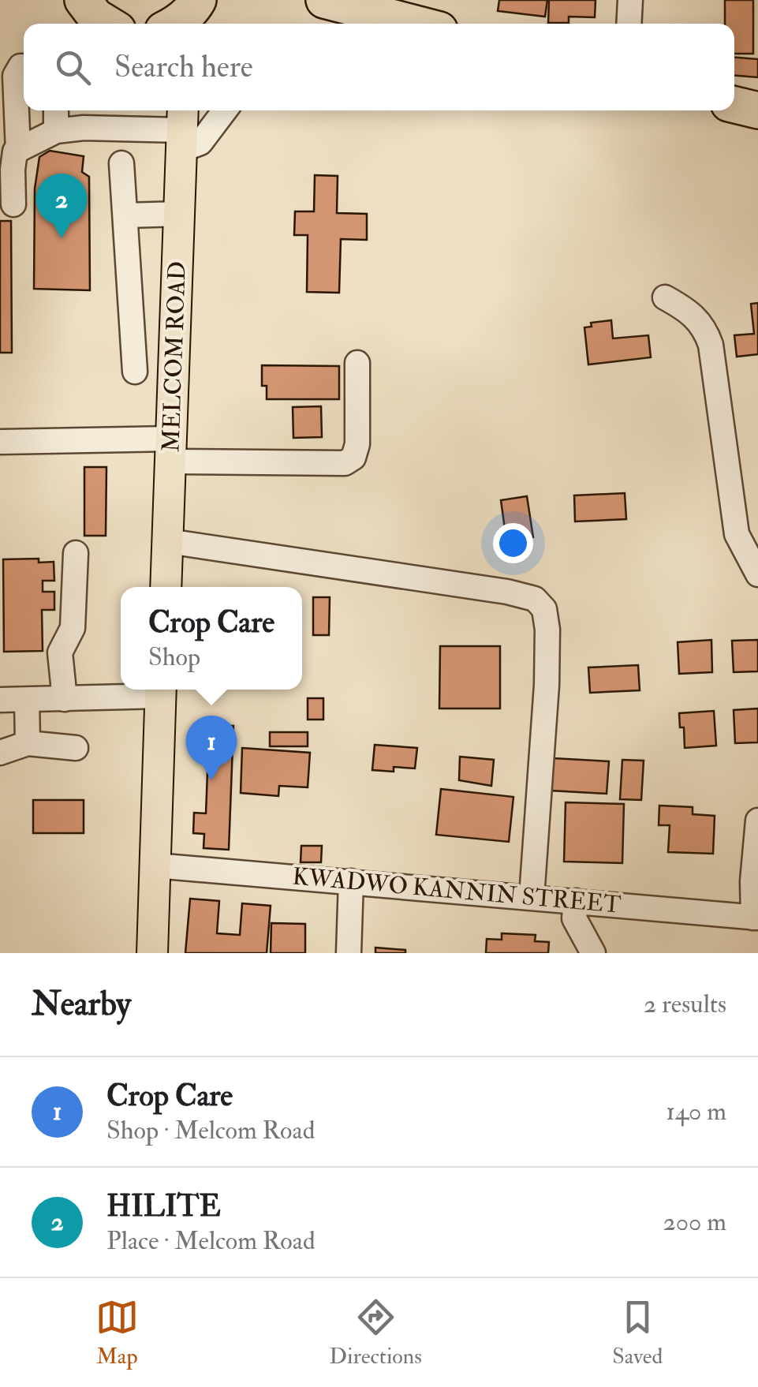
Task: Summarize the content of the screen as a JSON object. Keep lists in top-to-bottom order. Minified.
{"streets":{"main road":["MELCOM ROAD"],"street":["KWADWO KANNIN STREET"]},"page":{"search":"Search here","pins":["2","1"],"popup":["Crop Care","Shop"],"heading":["Nearby","2 results"],"list":[{"mark":"1","name":"Crop Care","note":"Shop · Melcom Road","value":"140 m"},{"mark":"2","name":"HILITE","note":"Place · Melcom Road","value":"200 m"}],"nav":["Map","Directions","Saved"]}}
